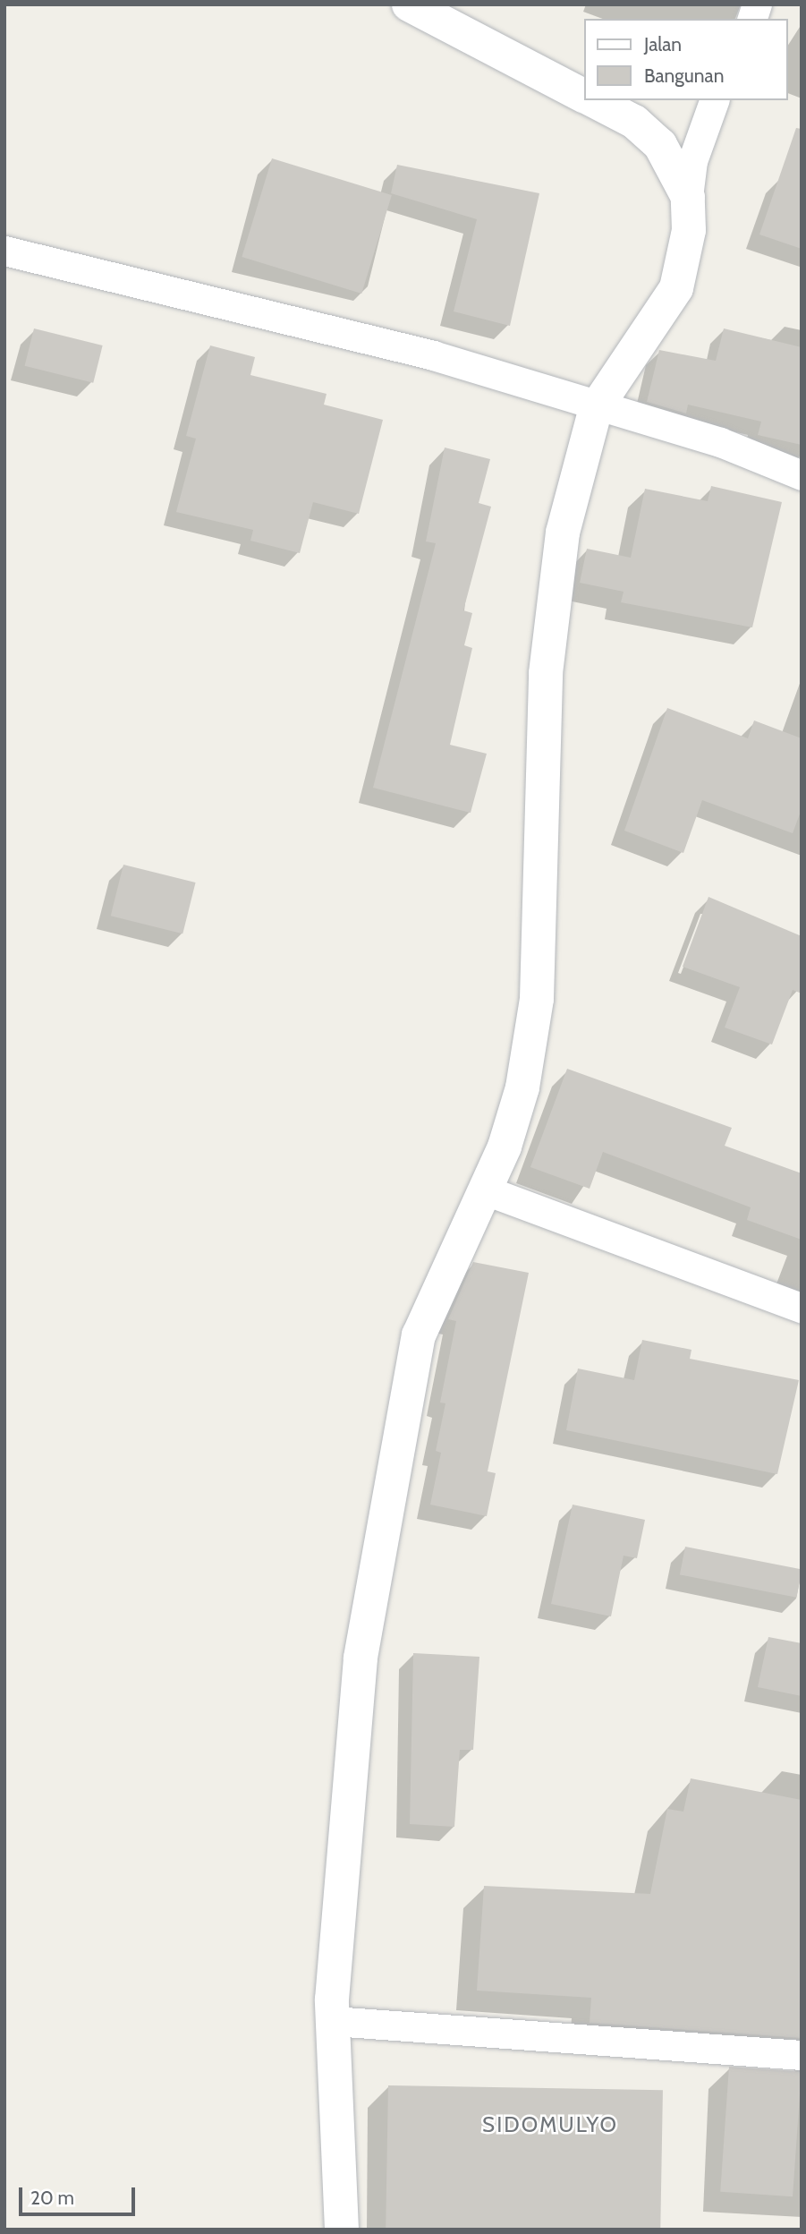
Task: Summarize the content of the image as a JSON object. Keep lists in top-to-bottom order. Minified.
{"districts":["SIDOMULYO"],"legend":["Jalan","Bangunan"],"scale_bar":"20 m"}
